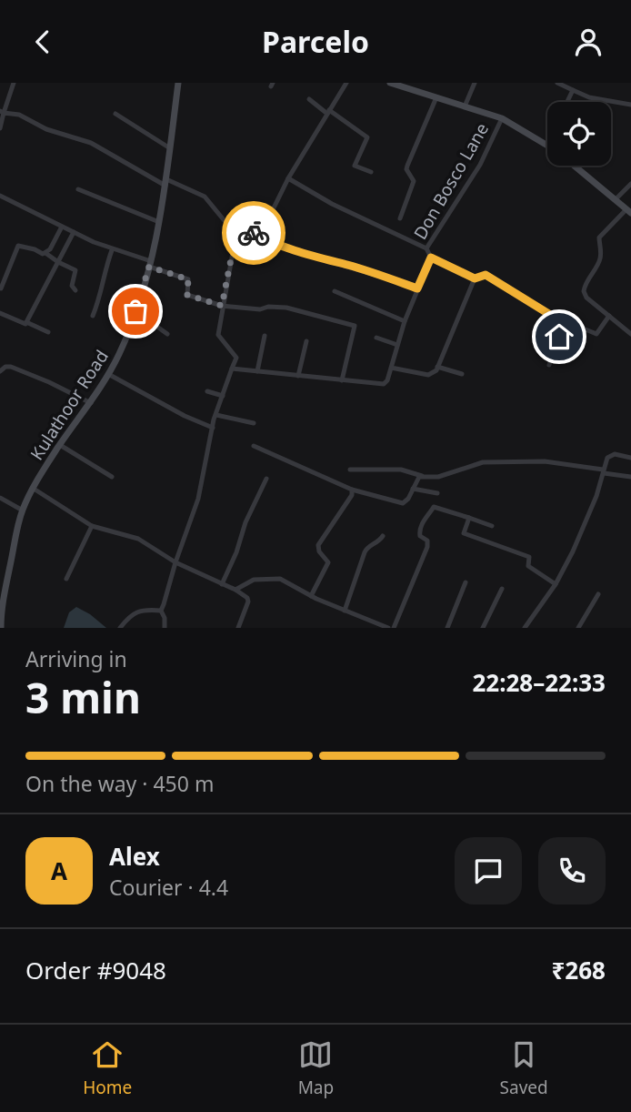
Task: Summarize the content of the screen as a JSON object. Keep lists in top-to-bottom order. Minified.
{"streets":{"main road":["Kulathoor Road"],"street":["Don Bosco Lane"]},"page":{"header":"Parcelo","heading":["3 min","Arriving in","22:28–22:33"],"panel":["Alex","Courier · 4.4","Order #9048","₹268"],"bar":"On the way · 450 m","round":"A","tabs":["Home","Map","Saved"]}}
